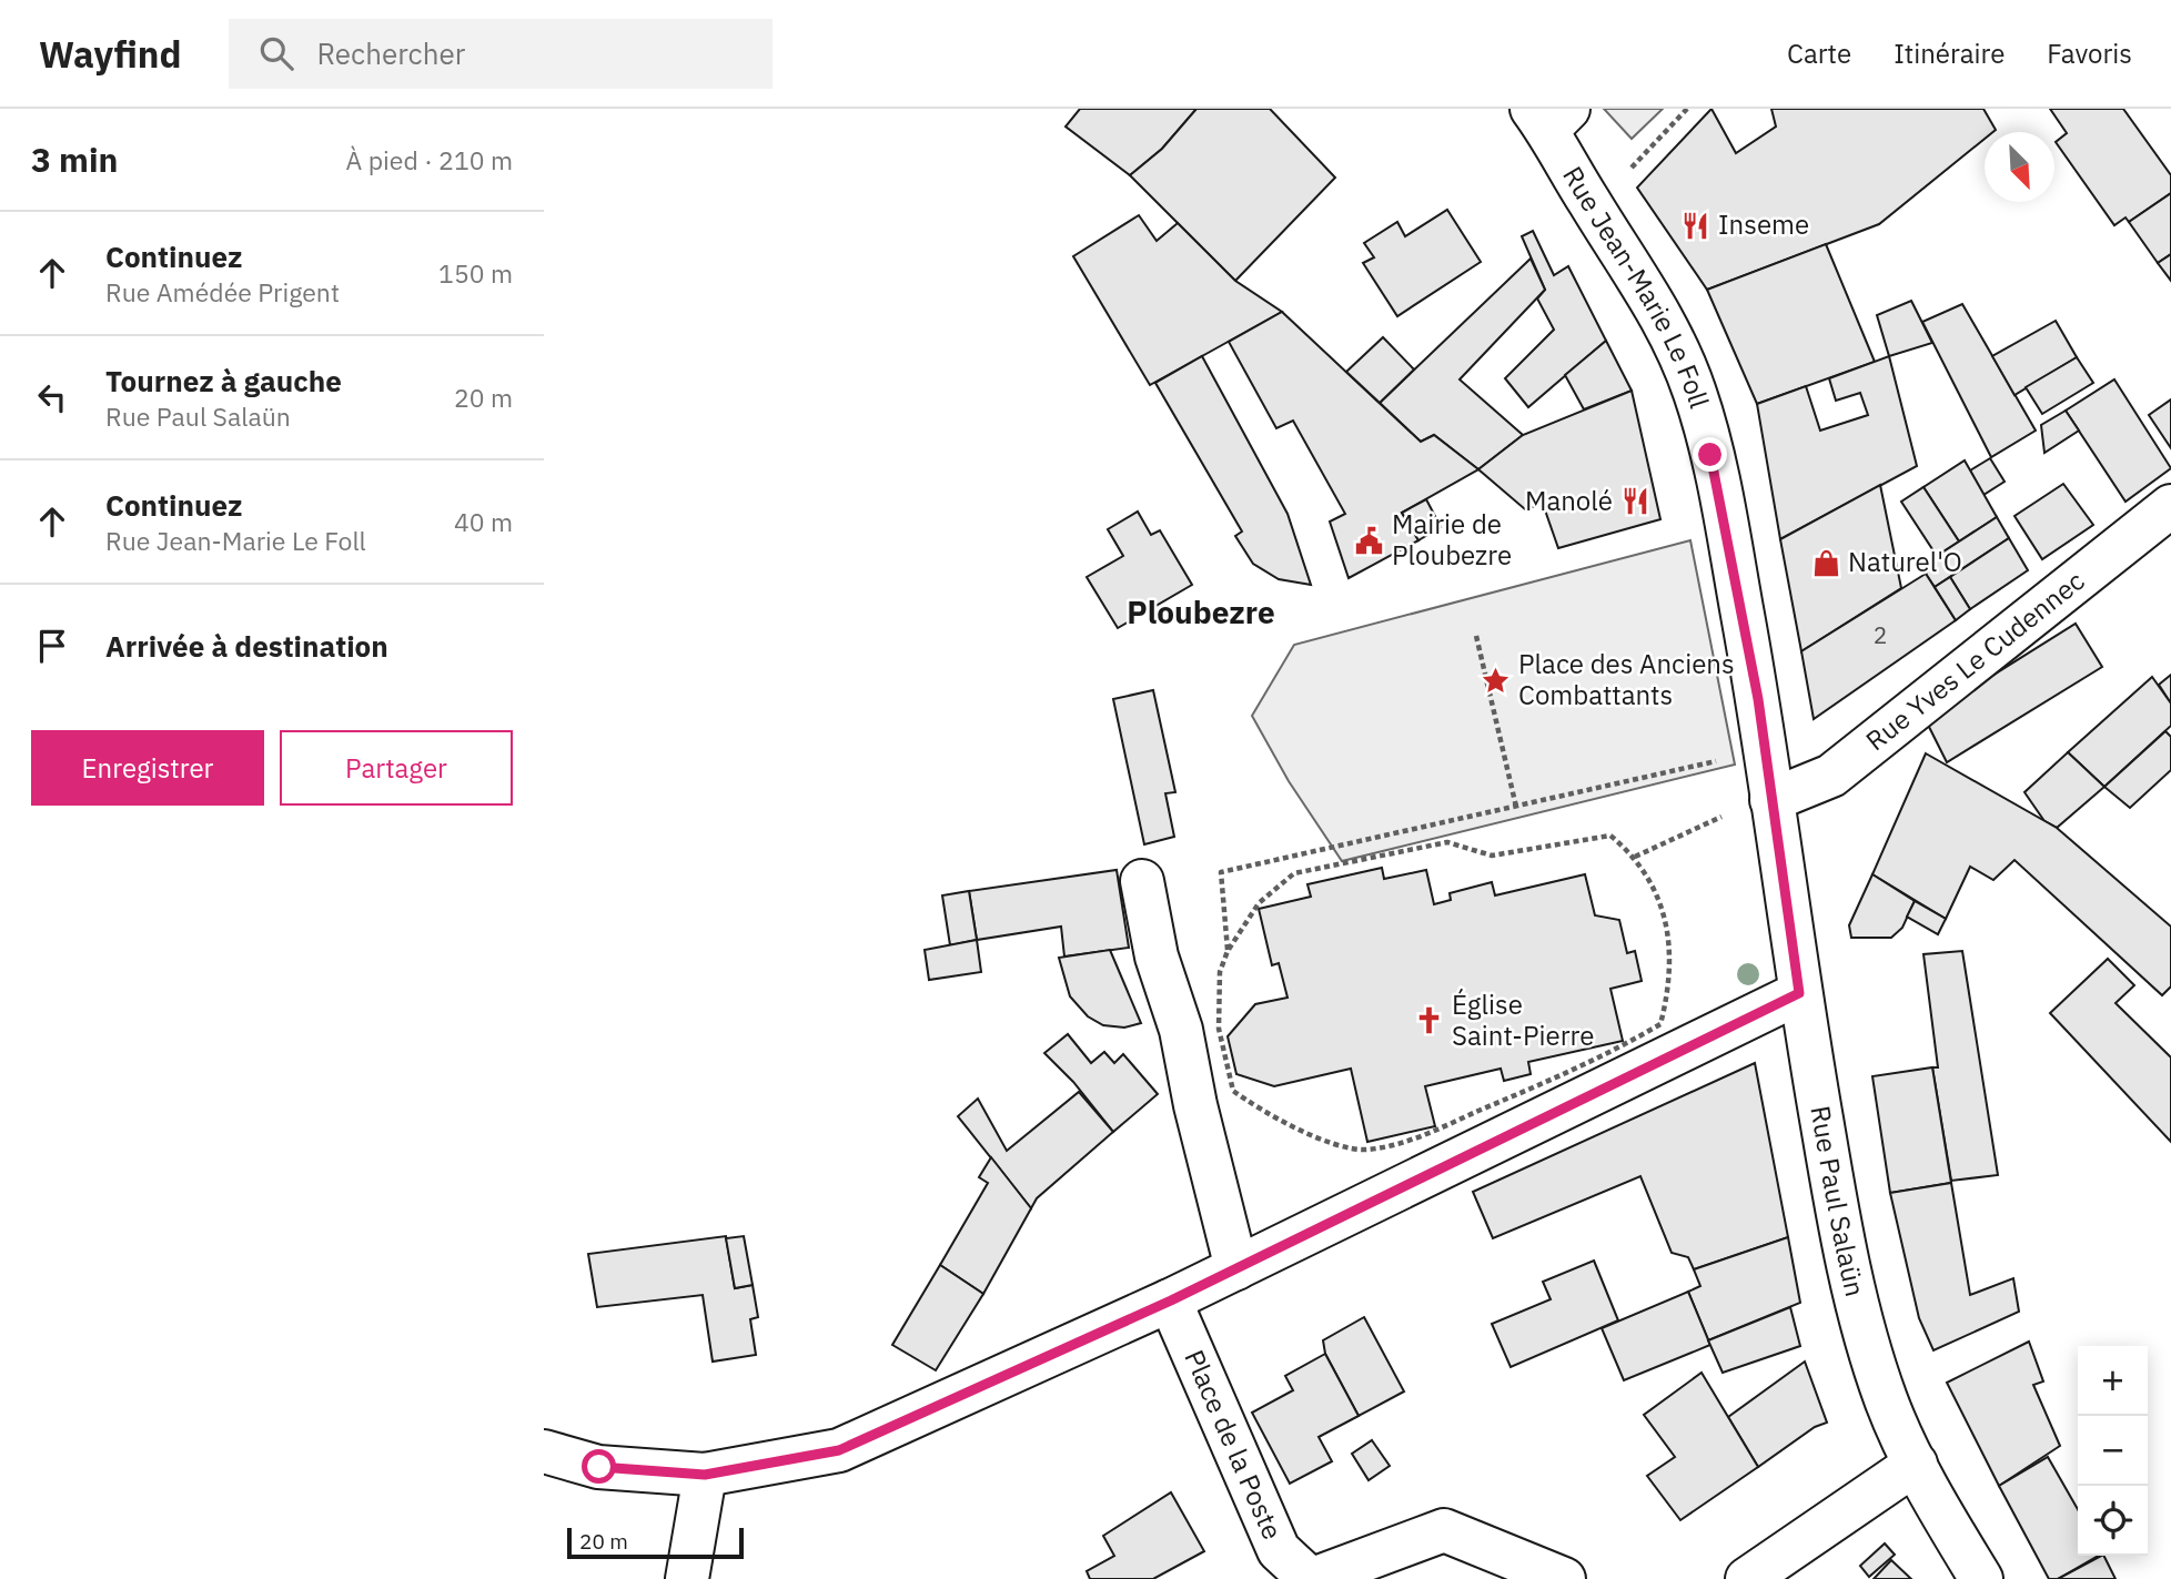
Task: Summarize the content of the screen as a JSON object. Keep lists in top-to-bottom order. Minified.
{"streets":{"street":["Rue Jean-Marie Le Foll","Rue Yves Le Cudennec","Rue Paul Salaün","Place de la Poste"]},"crossings":[["Rue Jean-Marie Le Foll","Rue Yves Le Cudennec"],["Rue Jean-Marie Le Foll","Rue Paul Salaün"],["Rue Yves Le Cudennec","Rue Paul Salaün"]],"districts":["Ploubezre"],"places":{"restaurant":["Inseme","Manolé"],"public building":["Mairie de Ploubezre"],"shop":["Naturel'O"],"place":["Place des Anciens Combattants"],"church":["Église Saint-Pierre"]},"house_numbers":["2"],"scale_bar":"20 m","north":"bottom right","page":{"header":"Wayfind","search":"Rechercher","nav":["Carte","Itinéraire","Favoris"],"heading":["3 min","À pied · 210 m"],"list":[["Continuez","Rue Amédée Prigent","150 m"],["Tournez à gauche","Rue Paul Salaün","20 m"],["Continuez","Rue Jean-Marie Le Foll","40 m"],"Arrivée à destination"],"buttons":["Enregistrer","Partager"],"map_buttons":["+","−"],"scale":"20 m"}}
